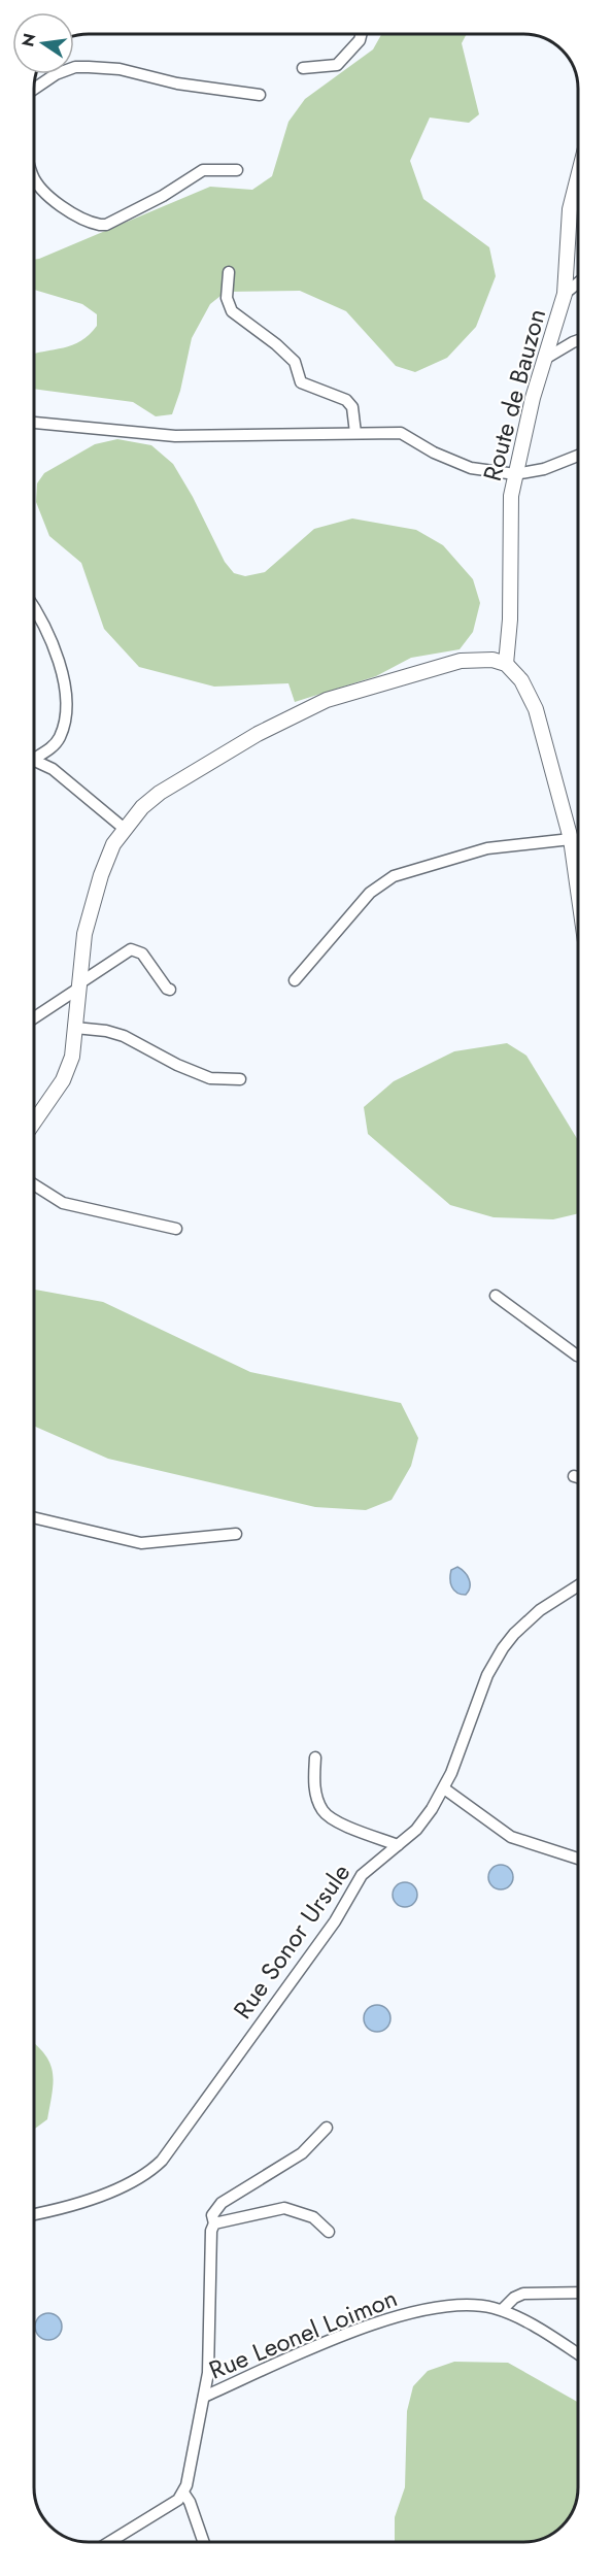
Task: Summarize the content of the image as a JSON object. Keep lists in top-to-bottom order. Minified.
{"streets":{"street":["Route de Bauzon","Rue Sonor Ursule","Rue Leonel Loimon"]},"north":"left"}
